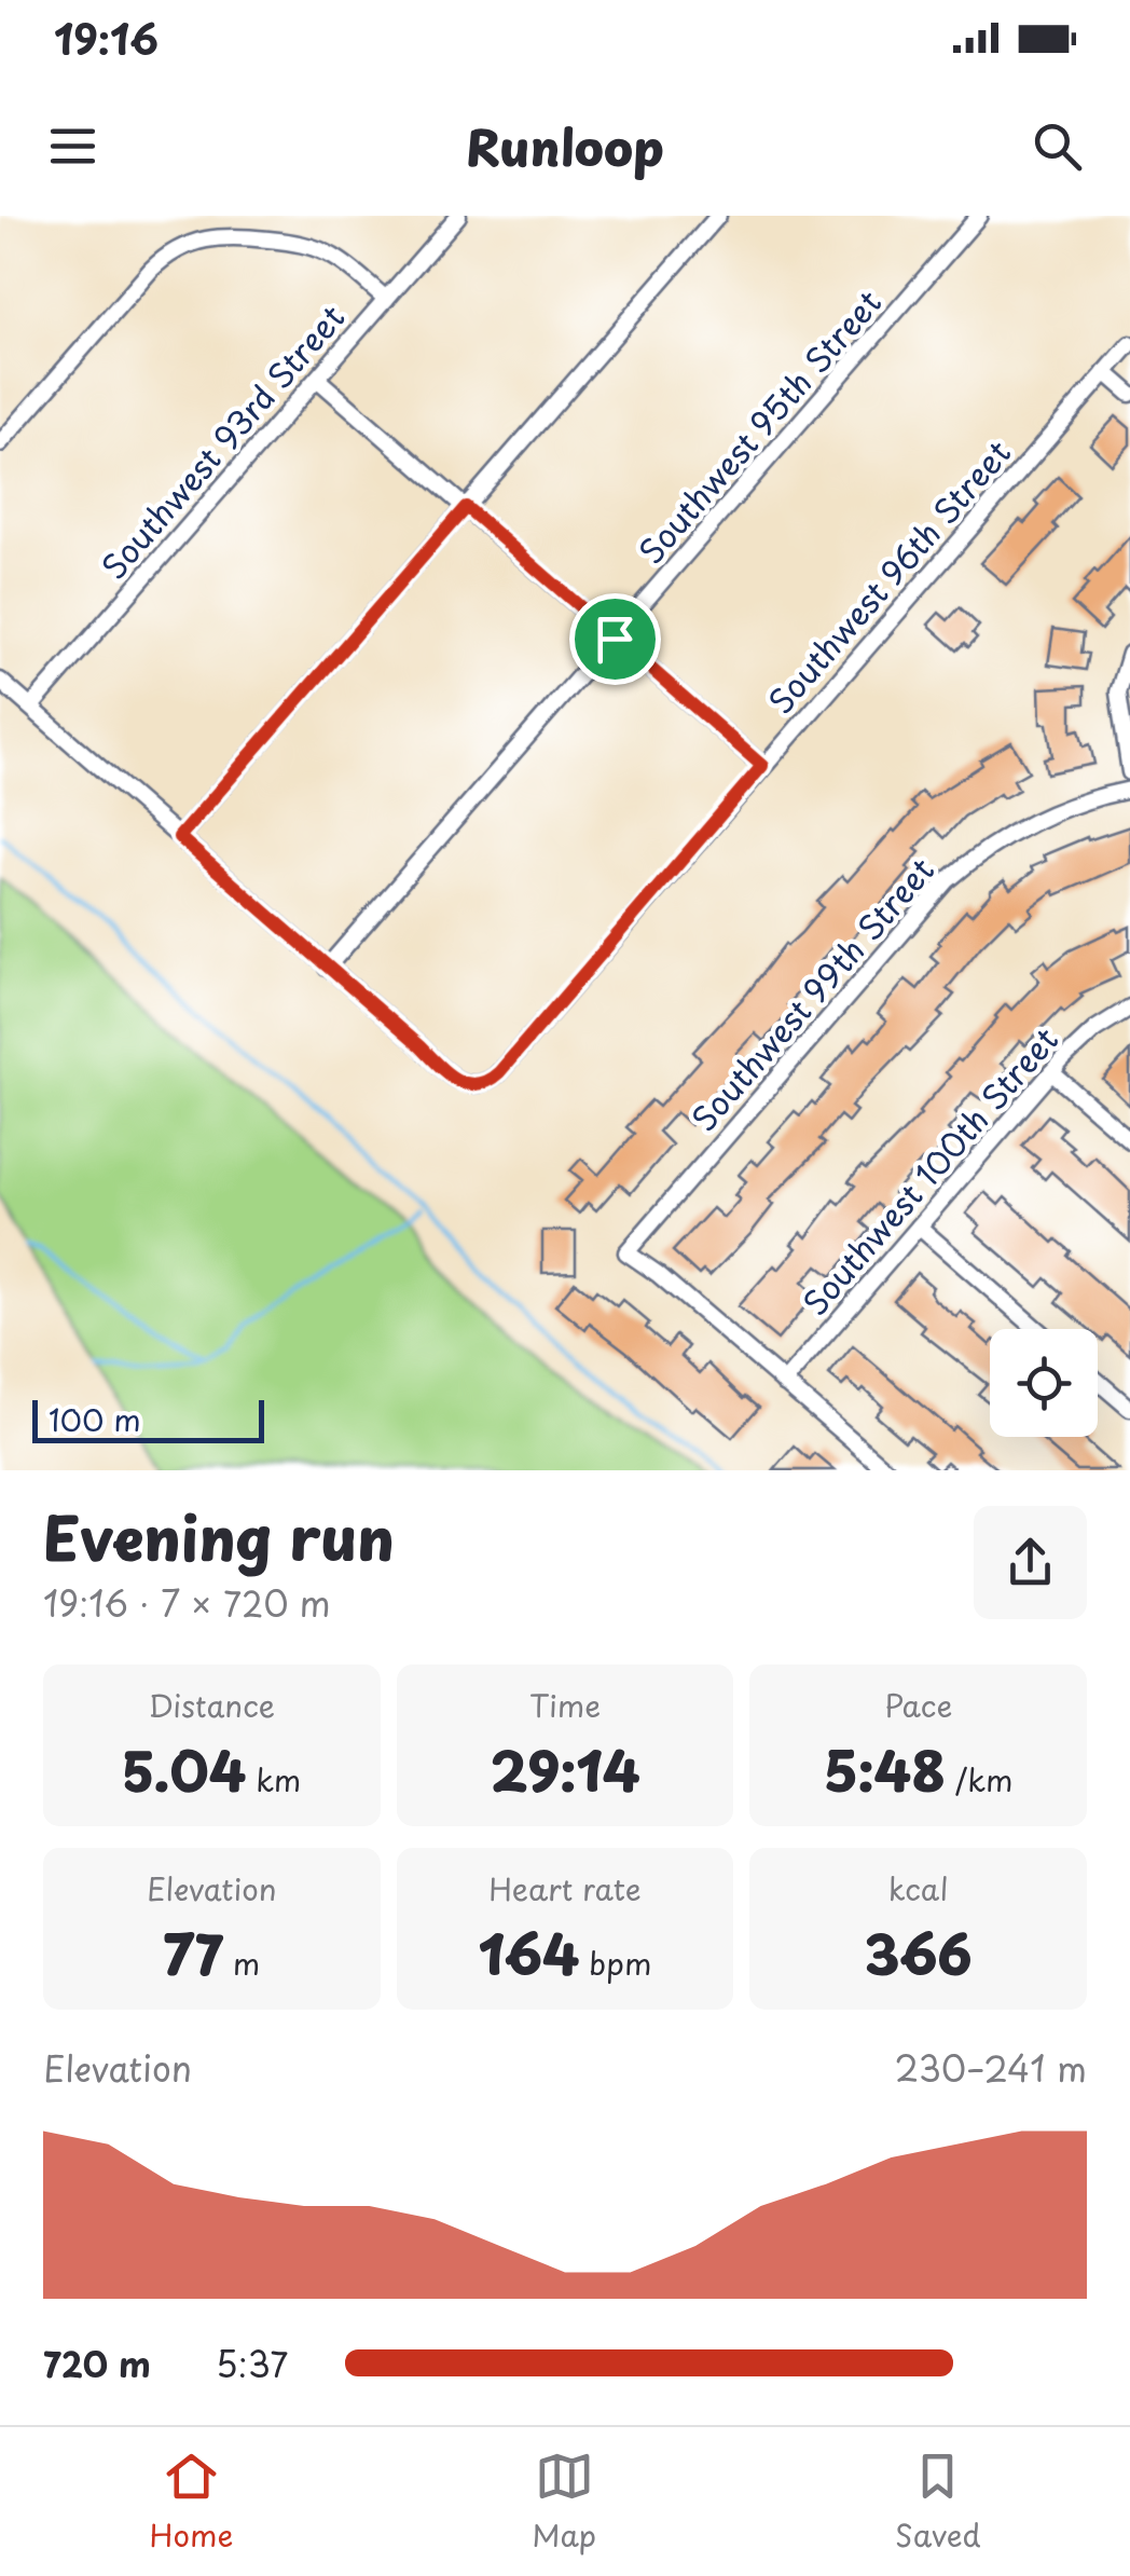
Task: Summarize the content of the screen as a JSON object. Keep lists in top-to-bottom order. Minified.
{"streets":{"street":["Southwest 95th Street","Southwest 93rd Street","Southwest 96th Street","Southwest 99th Street","Southwest 100th Street"]},"crossings":[["Southwest 95th Street","Southwest 96th Street"],["Southwest 99th Street","Southwest 100th Street"]],"scale_bar":"100 m","page":{"status":"19:16","header":"Runloop","scale":"100 m","heading":["Evening run","19:16 · 7 × 720 m"],"stats":[["Distance","5.04 km"],["Time","29:14"],["Pace","5:48 /km"],["Elevation","77 m"],["Heart rate","164 bpm"],["kcal","366"]],"chart":["Elevation","230–241 m"],"list":[{"name":"720 m","note":"5:37"}],"tabs":["Home","Map","Saved"]}}
